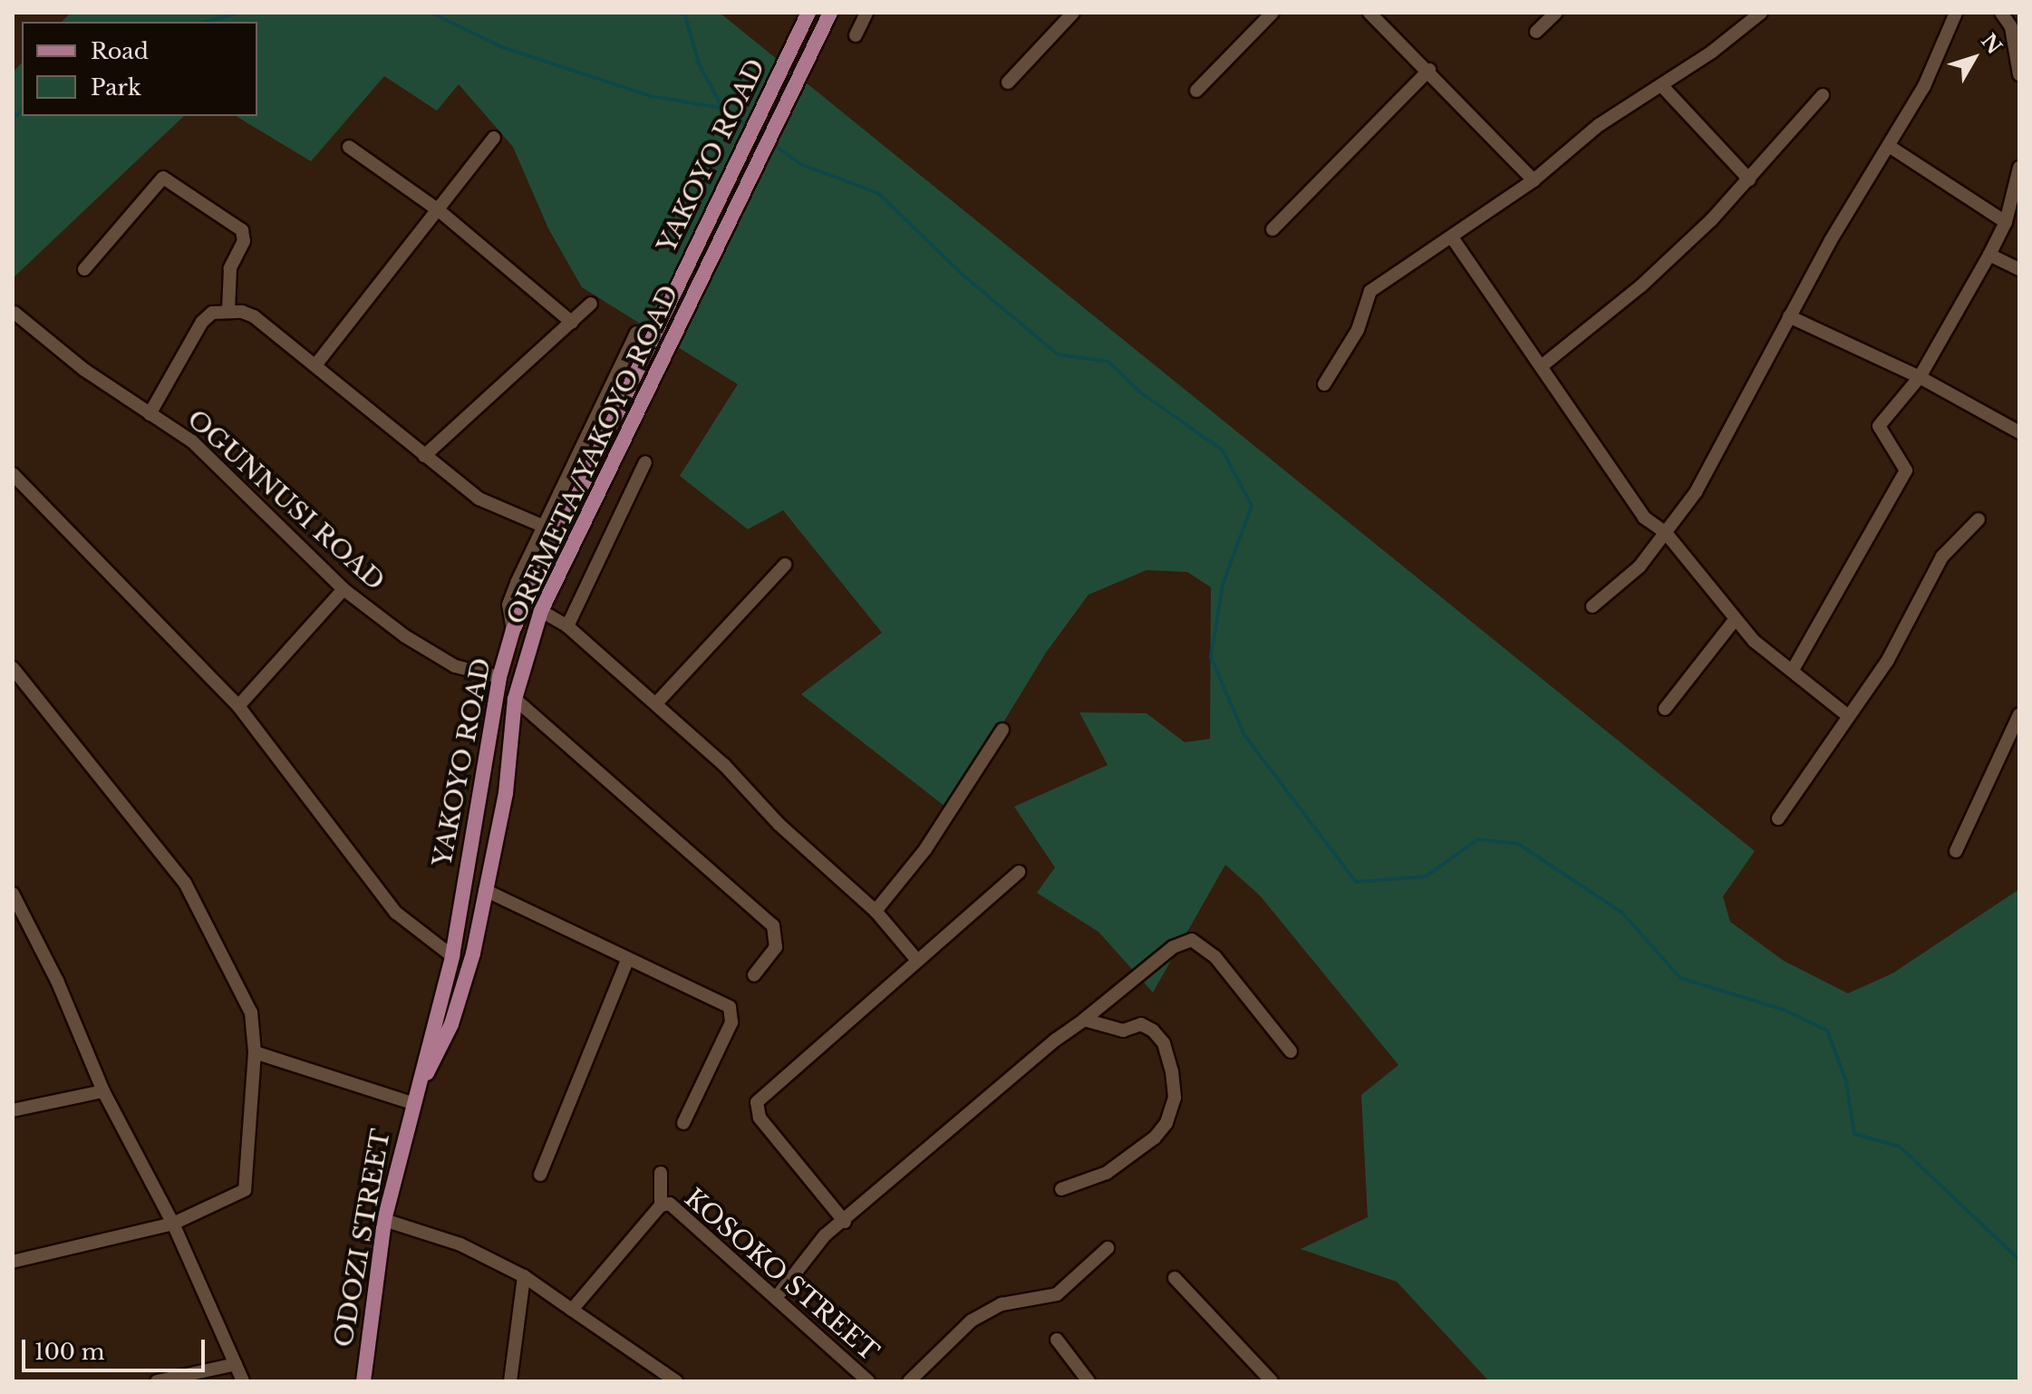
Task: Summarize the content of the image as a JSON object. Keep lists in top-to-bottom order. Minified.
{"streets":{"main road":["YAKOYO ROAD","OREMETA/YAKOYO ROAD","ODOZI STREET"],"street":["OGUNNUSI ROAD","KOSOKO STREET"]},"crossings":[["YAKOYO ROAD","OREMETA/YAKOYO ROAD"],["YAKOYO ROAD","OGUNNUSI ROAD"],["YAKOYO ROAD","ODOZI STREET"],["OREMETA/YAKOYO ROAD","ODOZI STREET"]],"legend":["Road","Park"],"scale_bar":"100 m","north":"top right"}
